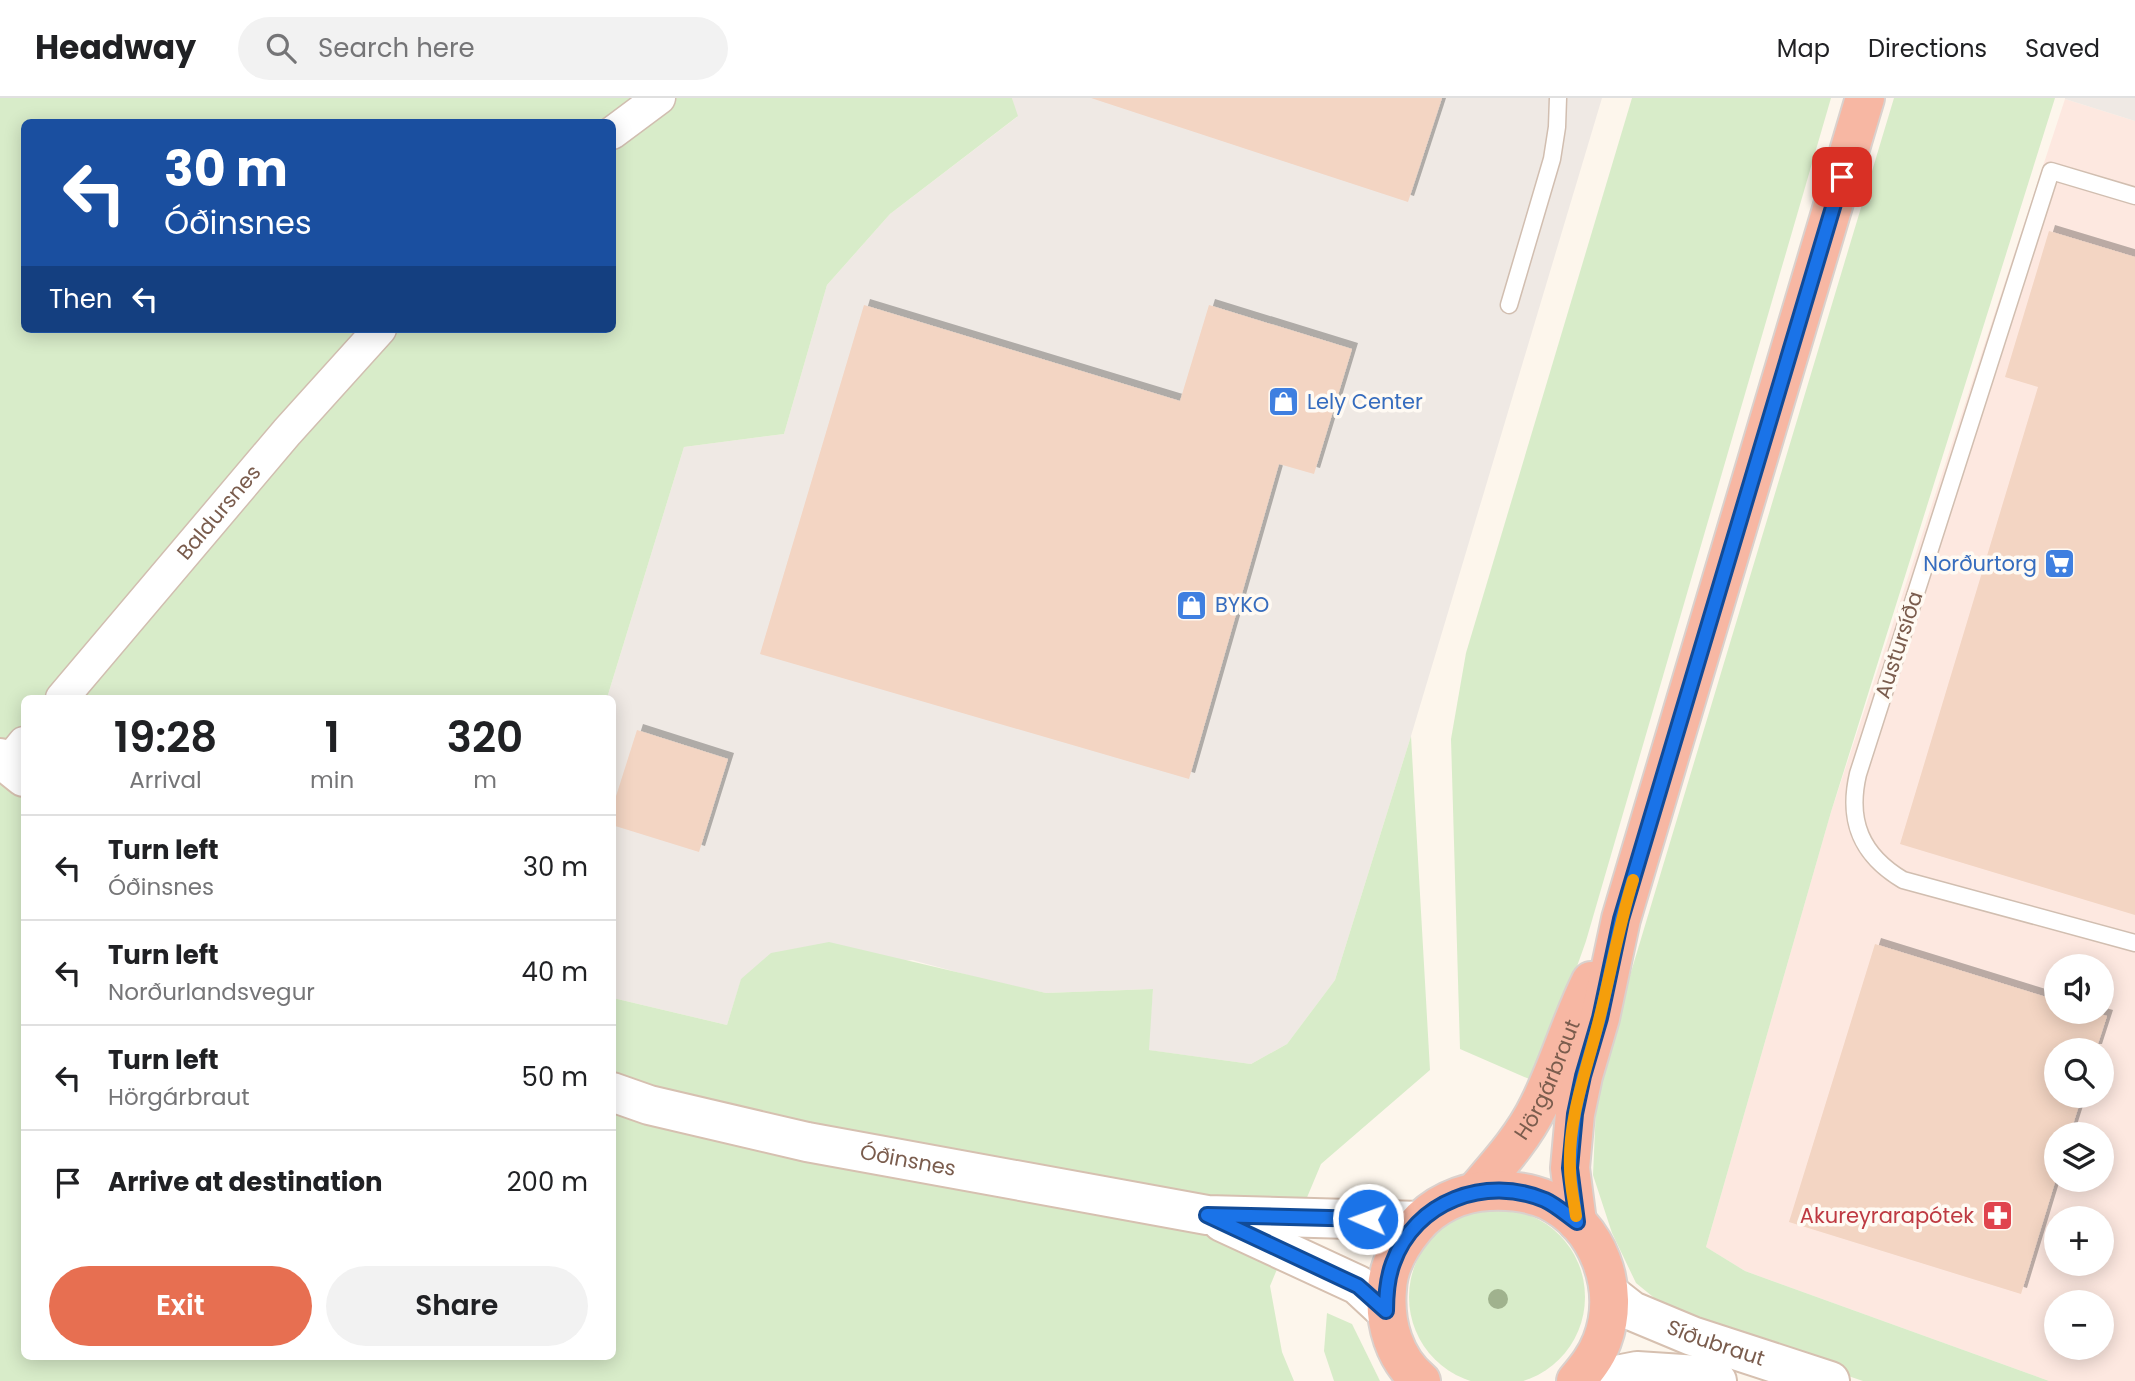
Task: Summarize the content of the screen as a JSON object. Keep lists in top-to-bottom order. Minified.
{"streets":{"highway":["Hörgárbraut"],"street":["Baldursnes","Óðinsnes","Síðubraut"],"lane":["Austursíða"]},"places":{"shop":["Lely Center","BYKO"],"supermarket":["Norðurtorg"],"pharmacy":["Akureyrarapótek"]},"page":{"header":"Headway","search":"Search here","nav":["Map","Directions","Saved"],"turn":["30 m","Óðinsnes"],"then":"Then","eta":["19:28","Arrival","1","min","320","m"],"list":[{"name":"Turn left","note":"Óðinsnes","value":"30 m"},{"name":"Turn left","note":"Norðurlandsvegur","value":"40 m"},{"name":"Turn left","note":"Hörgárbraut","value":"50 m"},{"name":"Arrive at destination","value":"200 m"}],"map_buttons":["+","−"],"buttons":["Exit","Share"]}}
